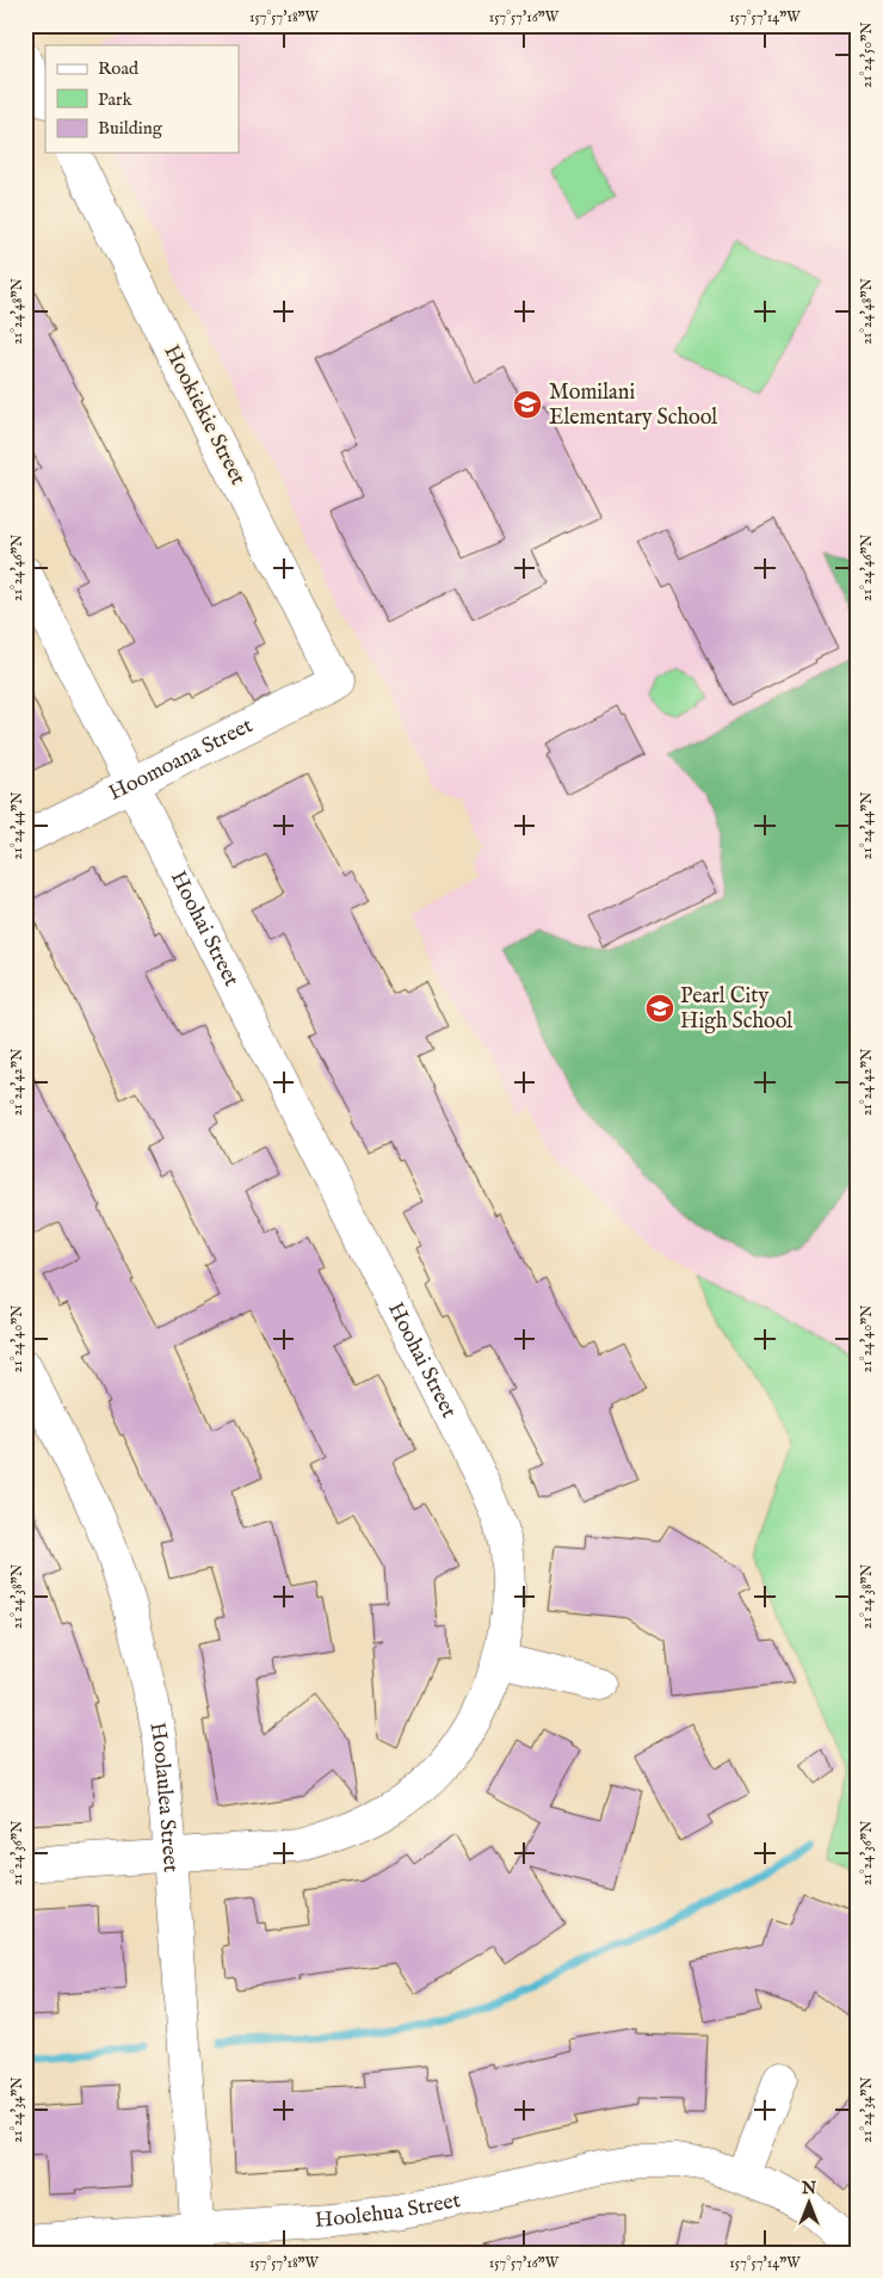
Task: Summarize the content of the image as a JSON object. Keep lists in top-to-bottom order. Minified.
{"streets":{"street":["Hookiekie Street","Hoomoana Street","Hoohai Street","Hoolaulea Street","Hoolehua Street"]},"crossings":[["Hookiekie Street","Hoomoana Street"],["Hoomoana Street","Hoohai Street"],["Hoohai Street","Hoolaulea Street"],["Hoolaulea Street","Hoolehua Street"]],"places":{"school or university":["Momilani Elementary School","Pearl City High School"]},"legend":["Road","Park","Building"],"north":"top","coordinates":["157°57'18\"W","157°57'16\"W","157°57'14\"W","21°24'50\"N","21°24'48\"N","21°24'46\"N","21°24'44\"N","21°24'42\"N","21°24'40\"N","21°24'38\"N","21°24'36\"N","21°24'34\"N"]}
